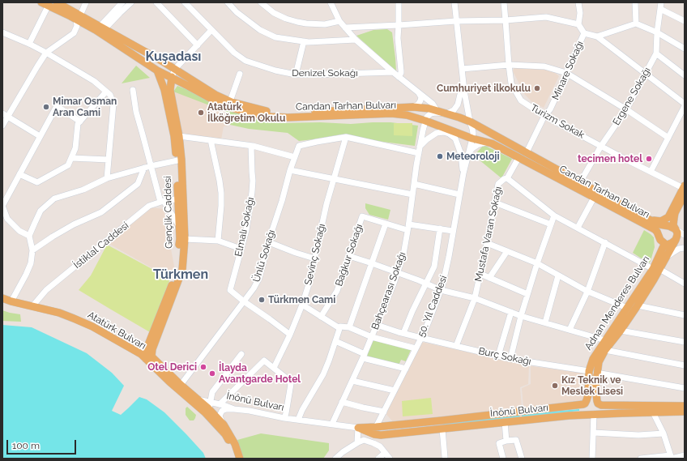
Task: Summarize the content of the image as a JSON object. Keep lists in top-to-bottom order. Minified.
{"streets":{"main road":["Candan Tarhan Bulvarı","Gençlik Caddesi","Adnan Menderes Bulvarı","Atatürk Bulvarı","İnönü Bulvarı"],"street":["Minare Sokağı","Denizel Sokağı","Ergene Sokağı","Turizm Sokak","Elmalı Sokağı","Mustafa Varan Sokağı","İstiklal Caddesi","Sevinç Sokağı","Bağkur Sokağı","Ünlü Sokağı","Bahçearası Sokağı","50. Yıl Caddesi","Burç Sokağı"]},"crossings":[["Minare Sokağı","Candan Tarhan Bulvarı"],["Minare Sokağı","Turizm Sokak"],["Ergene Sokağı","Candan Tarhan Bulvarı"],["Ergene Sokağı","Turizm Sokak"],["Candan Tarhan Bulvarı","Gençlik Caddesi"],["Candan Tarhan Bulvarı","Mustafa Varan Sokağı"],["Candan Tarhan Bulvarı","Bahçearası Sokağı"],["Candan Tarhan Bulvarı","Adnan Menderes Bulvarı"],["Candan Tarhan Bulvarı","50. Yıl Caddesi"],["Gençlik Caddesi","İstiklal Caddesi"],["Gençlik Caddesi","Atatürk Bulvarı"],["Elmalı Sokağı","Ünlü Sokağı"],["Mustafa Varan Sokağı","Burç Sokağı"],["İstiklal Caddesi","Atatürk Bulvarı"],["Sevinç Sokağı","Ünlü Sokağı"],["Bağkur Sokağı","Bahçearası Sokağı"],["Bağkur Sokağı","50. Yıl Caddesi"],["Ünlü Sokağı","Atatürk Bulvarı"],["Bahçearası Sokağı","Burç Sokağı"],["Bahçearası Sokağı","İnönü Bulvarı"],["Adnan Menderes Bulvarı","Burç Sokağı"],["Adnan Menderes Bulvarı","İnönü Bulvarı"],["50. Yıl Caddesi","Burç Sokağı"],["50. Yıl Caddesi","İnönü Bulvarı"],["Atatürk Bulvarı","İnönü Bulvarı"]],"districts":["Kuşadası","Türkmen"],"places":["Cumhuriyet ilkokulu","Mimar Osman Aran Cami","Atatürk İlköğretim Okulu","Meteoroloji","tecimen hotel","Türkmen Cami","Otel Derici","İlayda Avantgarde Hotel","Kız Teknik ve Meslek Lisesi"],"scale_bar":"100 m"}
